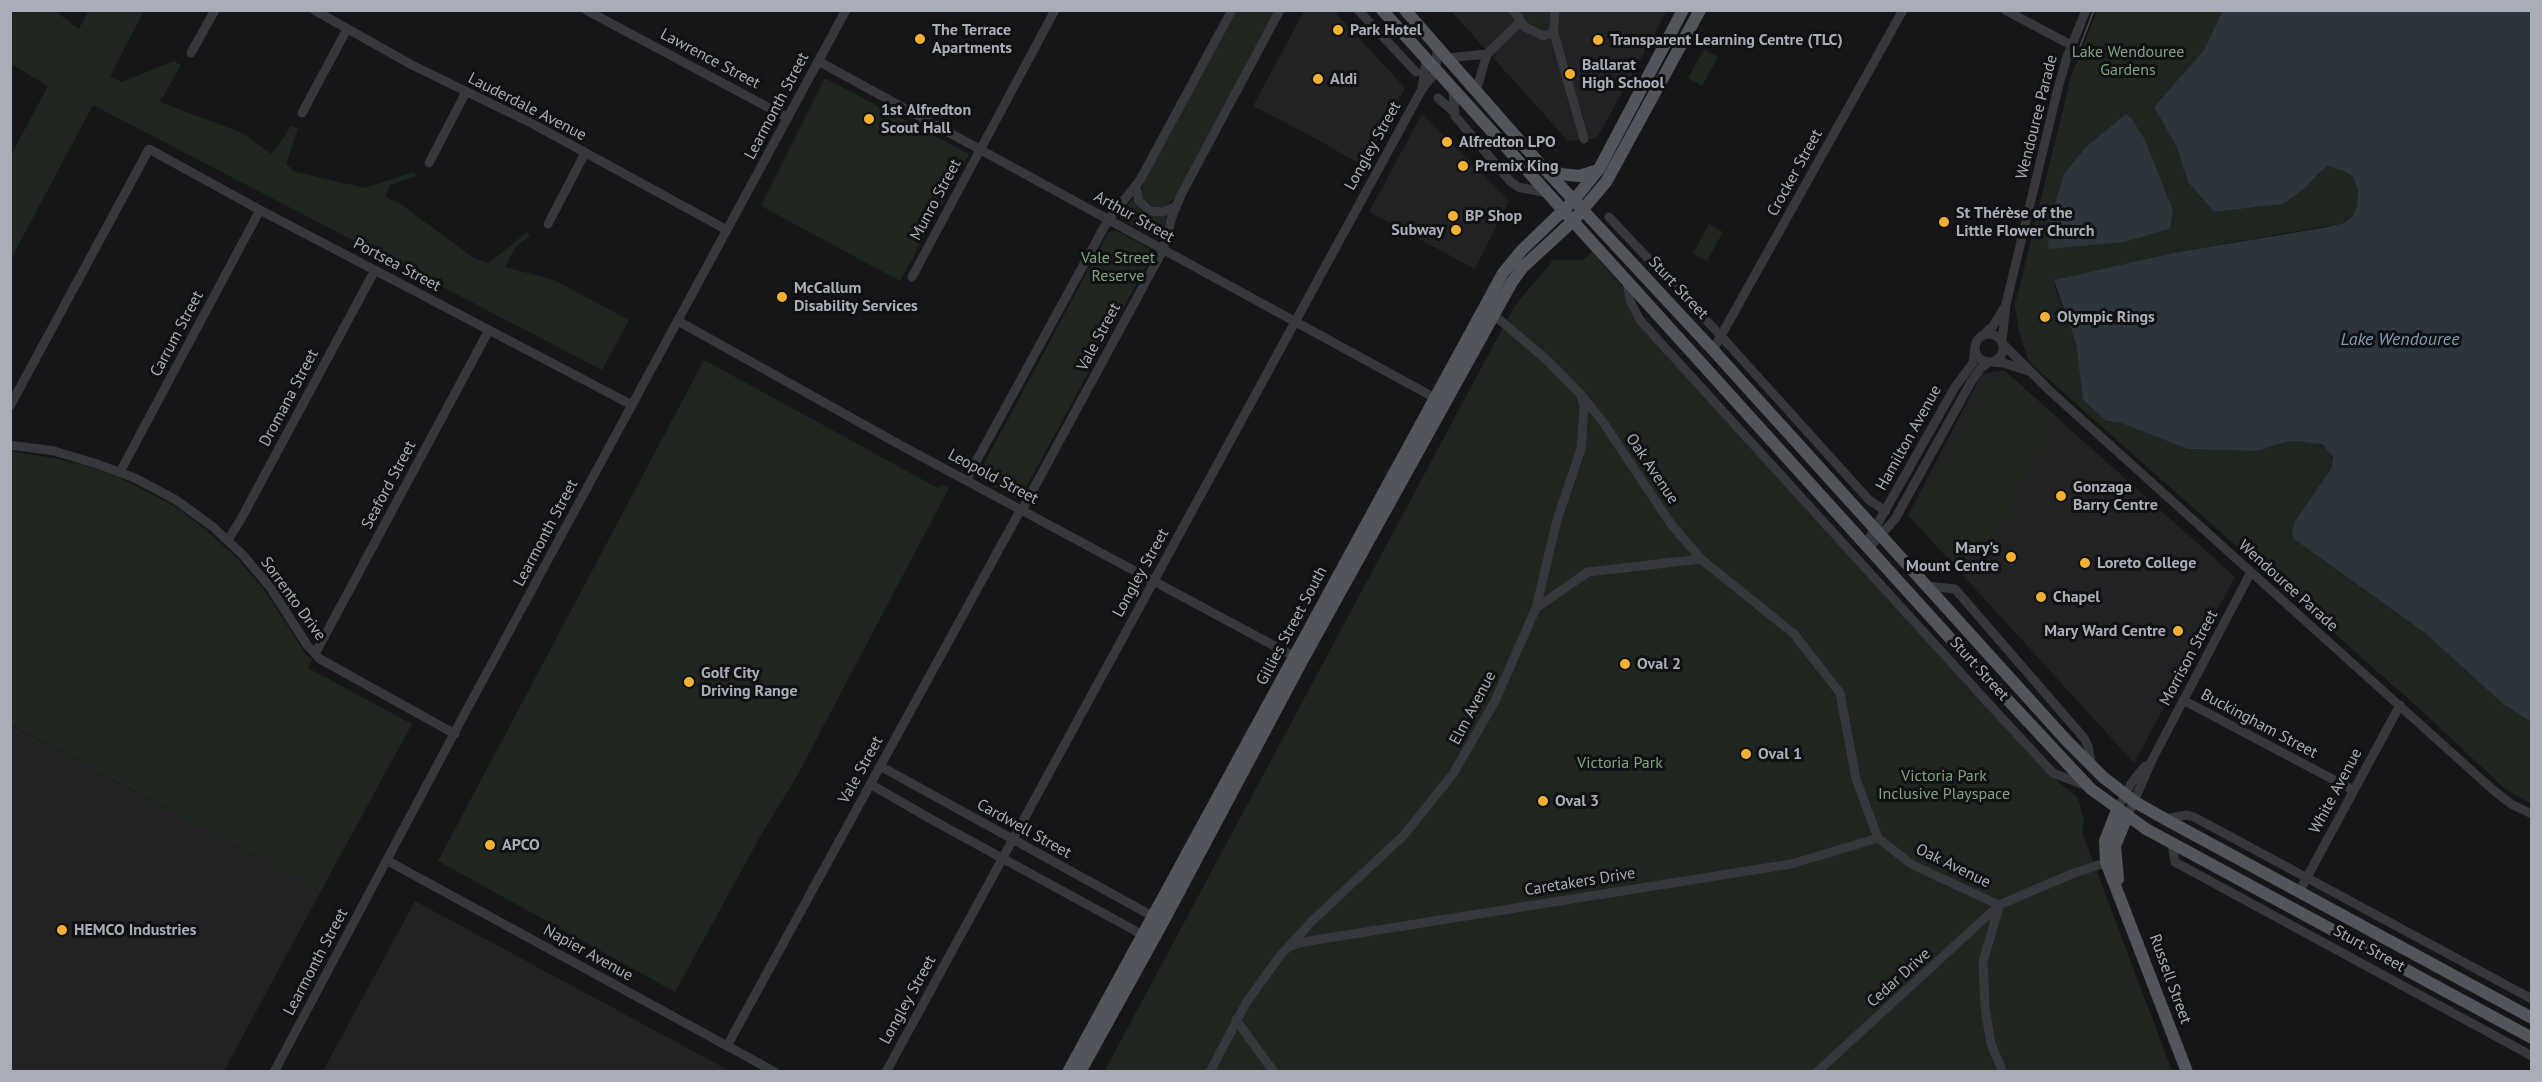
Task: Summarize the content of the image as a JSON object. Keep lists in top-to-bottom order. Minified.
{"streets":{"main road":["Sturt Street","Gillies Street South","Russell Street"],"street":["Lawrence Street","Learmonth Street","Lauderdale Avenue","Wendouree Parade","Longley Street","Crocker Street","Munro Street","Arthur Street","Portsea Street","Carrum Street","Vale Street","Dromana Street","Hamilton Avenue","Oak Avenue","Leopold Street","Seaford Street","Sorrento Drive","Morrison Street","Elm Avenue","Buckingham Street","White Avenue","Cardwell Street","Caretakers Drive","Napier Avenue","Cedar Drive"]},"crossings":[["Lawrence Street","Learmonth Street"],["Learmonth Street","Lauderdale Avenue"],["Learmonth Street","Arthur Street"],["Learmonth Street","Portsea Street"],["Learmonth Street","Leopold Street"],["Learmonth Street","Sorrento Drive"],["Learmonth Street","Napier Avenue"],["Wendouree Parade","Hamilton Avenue"],["Wendouree Parade","Morrison Street"],["Wendouree Parade","White Avenue"],["Longley Street","Arthur Street"],["Longley Street","Sturt Street"],["Longley Street","Leopold Street"],["Longley Street","Cardwell Street"],["Crocker Street","Sturt Street"],["Munro Street","Arthur Street"],["Arthur Street","Vale Street"],["Arthur Street","Gillies Street South"],["Portsea Street","Carrum Street"],["Portsea Street","Dromana Street"],["Portsea Street","Seaford Street"],["Sturt Street","Hamilton Avenue"],["Sturt Street","Gillies Street South"],["Sturt Street","Morrison Street"],["Sturt Street","White Avenue"],["Sturt Street","Russell Street"],["Carrum Street","Sorrento Drive"],["Vale Street","Leopold Street"],["Vale Street","Cardwell Street"],["Vale Street","Napier Avenue"],["Dromana Street","Sorrento Drive"],["Oak Avenue","Elm Avenue"],["Oak Avenue","Caretakers Drive"],["Oak Avenue","Cedar Drive"],["Oak Avenue","Russell Street"],["Leopold Street","Gillies Street South"],["Seaford Street","Sorrento Drive"],["Gillies Street South","Cardwell Street"],["Morrison Street","Buckingham Street"],["Morrison Street","Russell Street"],["Elm Avenue","Caretakers Drive"],["Buckingham Street","White Avenue"]],"water":["Lake Wendouree"],"parks":["Lake Wendouree Gardens","Vale Street Reserve","Victoria Park","Victoria Park Inclusive Playspace"],"places":["Park Hotel","The Terrace Apartments","Transparent Learning Centre (TLC)","Ballarat High School","Aldi","1st Alfredton Scout Hall","Alfredton LPO","Premix King","BP Shop","St Thérèse of the Little Flower Church","Subway","McCallum Disability Services","Olympic Rings","Gonzaga Barry Centre","Mary's Mount Centre","Loreto College","Chapel","Mary Ward Centre","Oval 2","Golf City Driving Range","Oval 1","Oval 3","APCO","HEMCO Industries"]}
